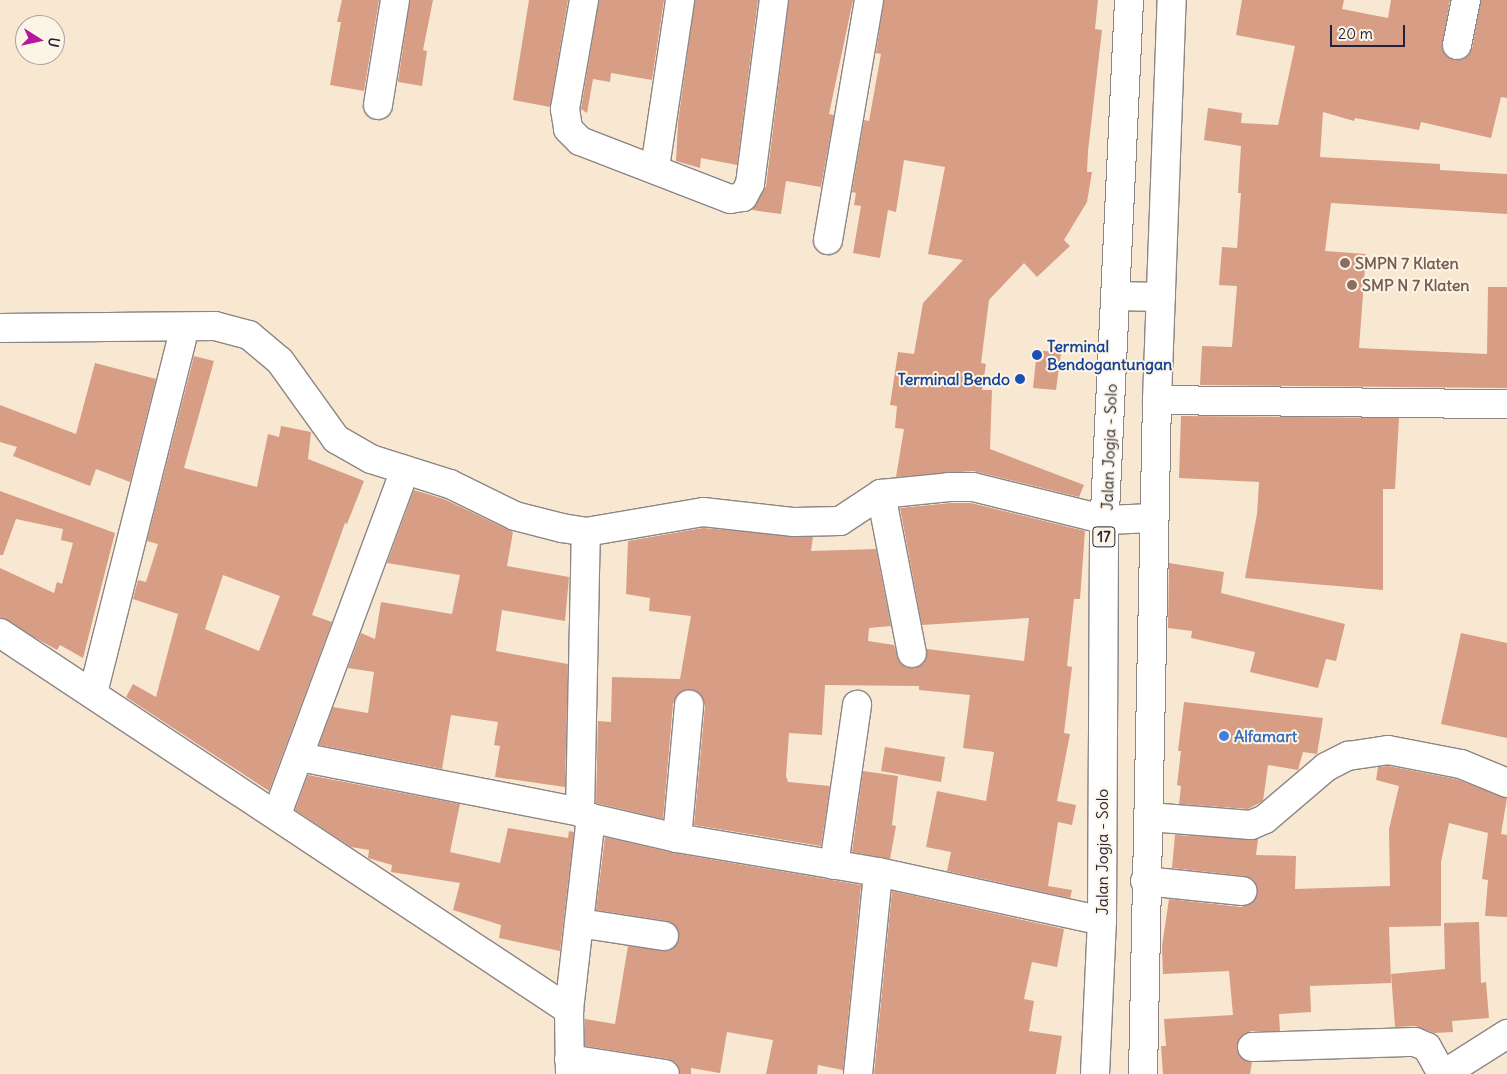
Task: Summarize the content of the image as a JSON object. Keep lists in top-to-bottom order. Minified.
{"streets":{"main road":["Jalan Jogja - Solo","17"]},"places":["SMPN 7 Klaten","SMP N 7 Klaten","Terminal Bendogantungan","Terminal Bendo","Alfamart"],"scale_bar":"20 m","north":"right"}
